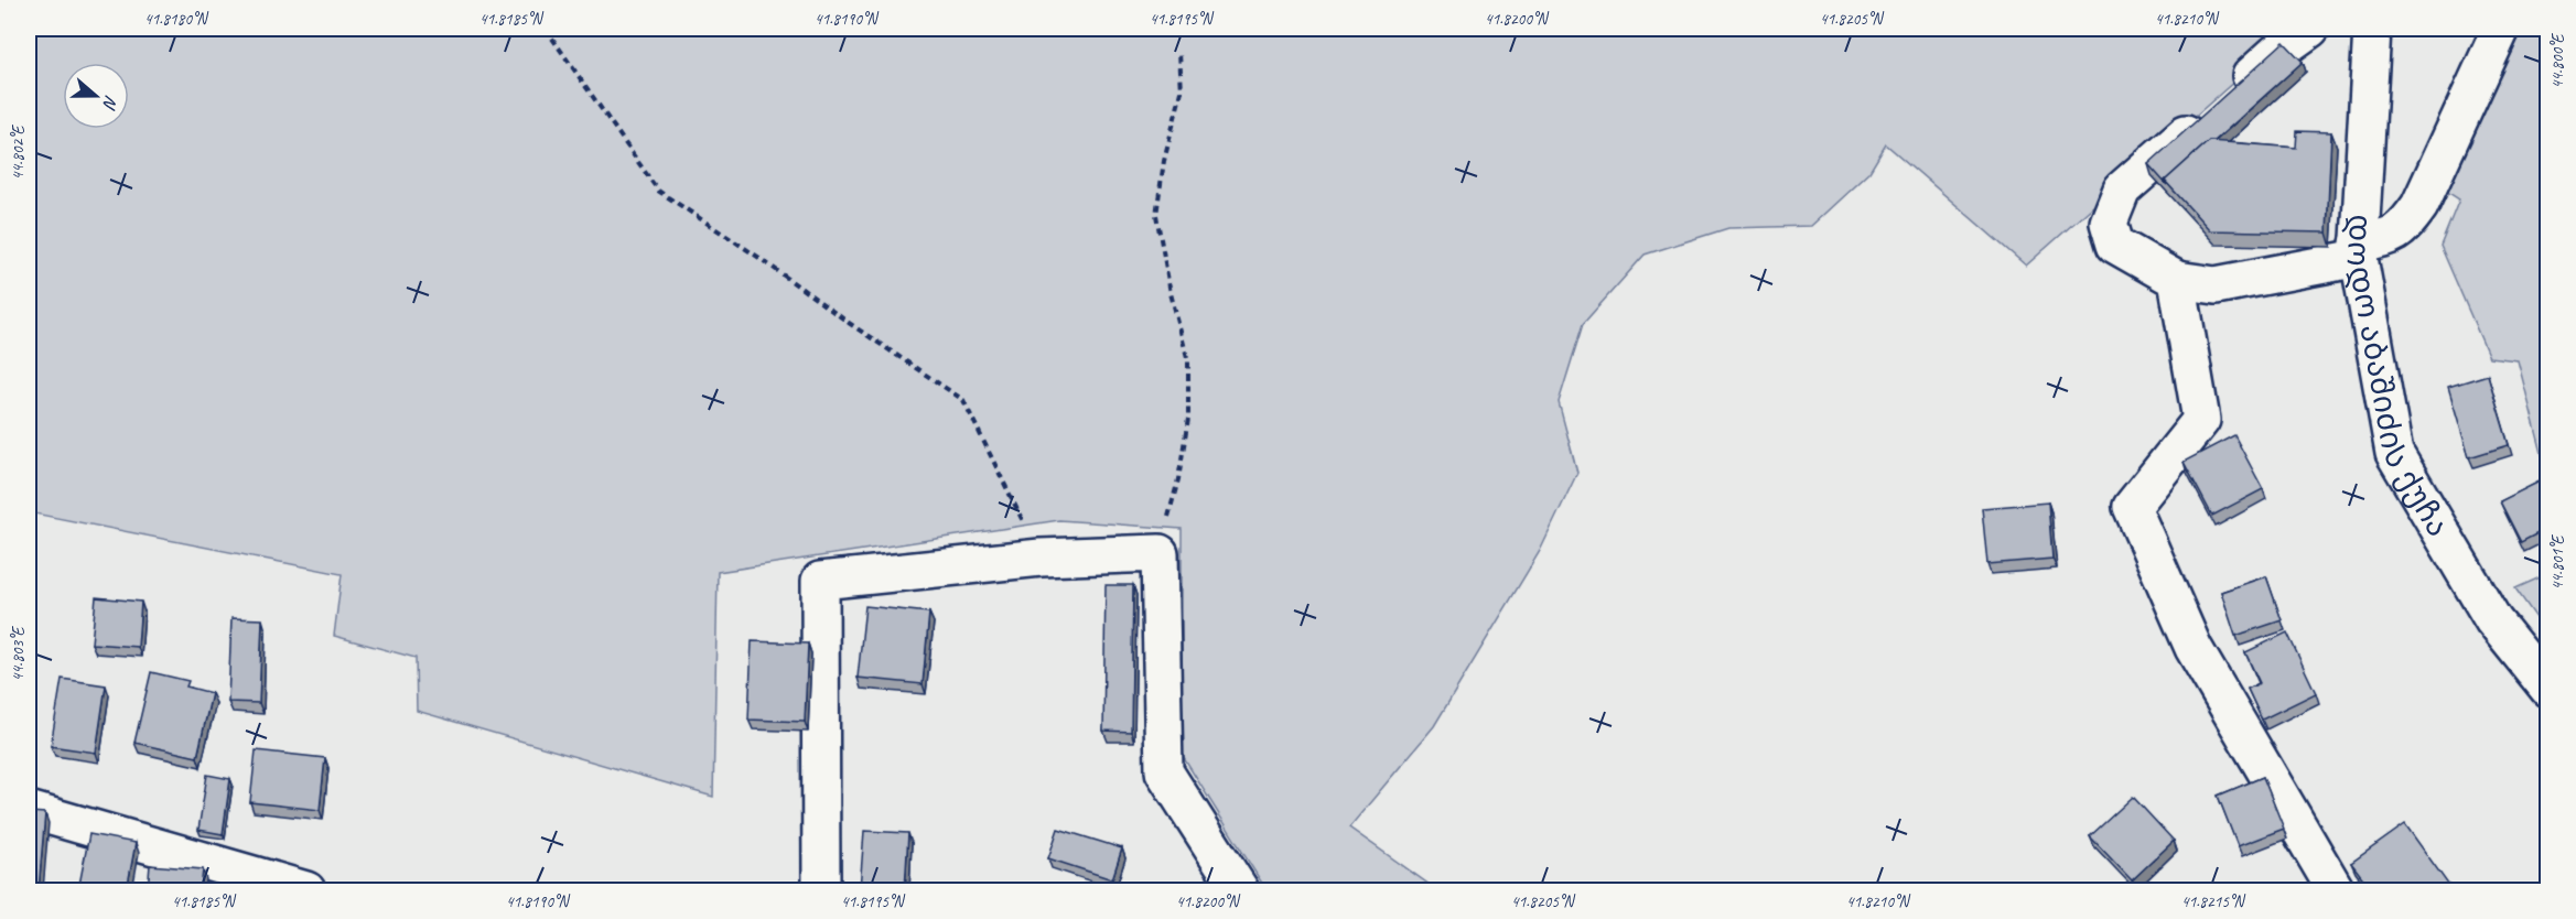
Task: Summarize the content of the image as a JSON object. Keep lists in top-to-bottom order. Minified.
{"streets":{"street":["დოდო აბაშიძის ქუჩა"]},"north":"right","coordinates":["41.8180°N","41.8185°N","41.8190°N","41.8195°N","41.8200°N","41.8205°N","41.8210°N","44.800°E","44.802°E","44.801°E","44.803°E","41.8215°N"]}
